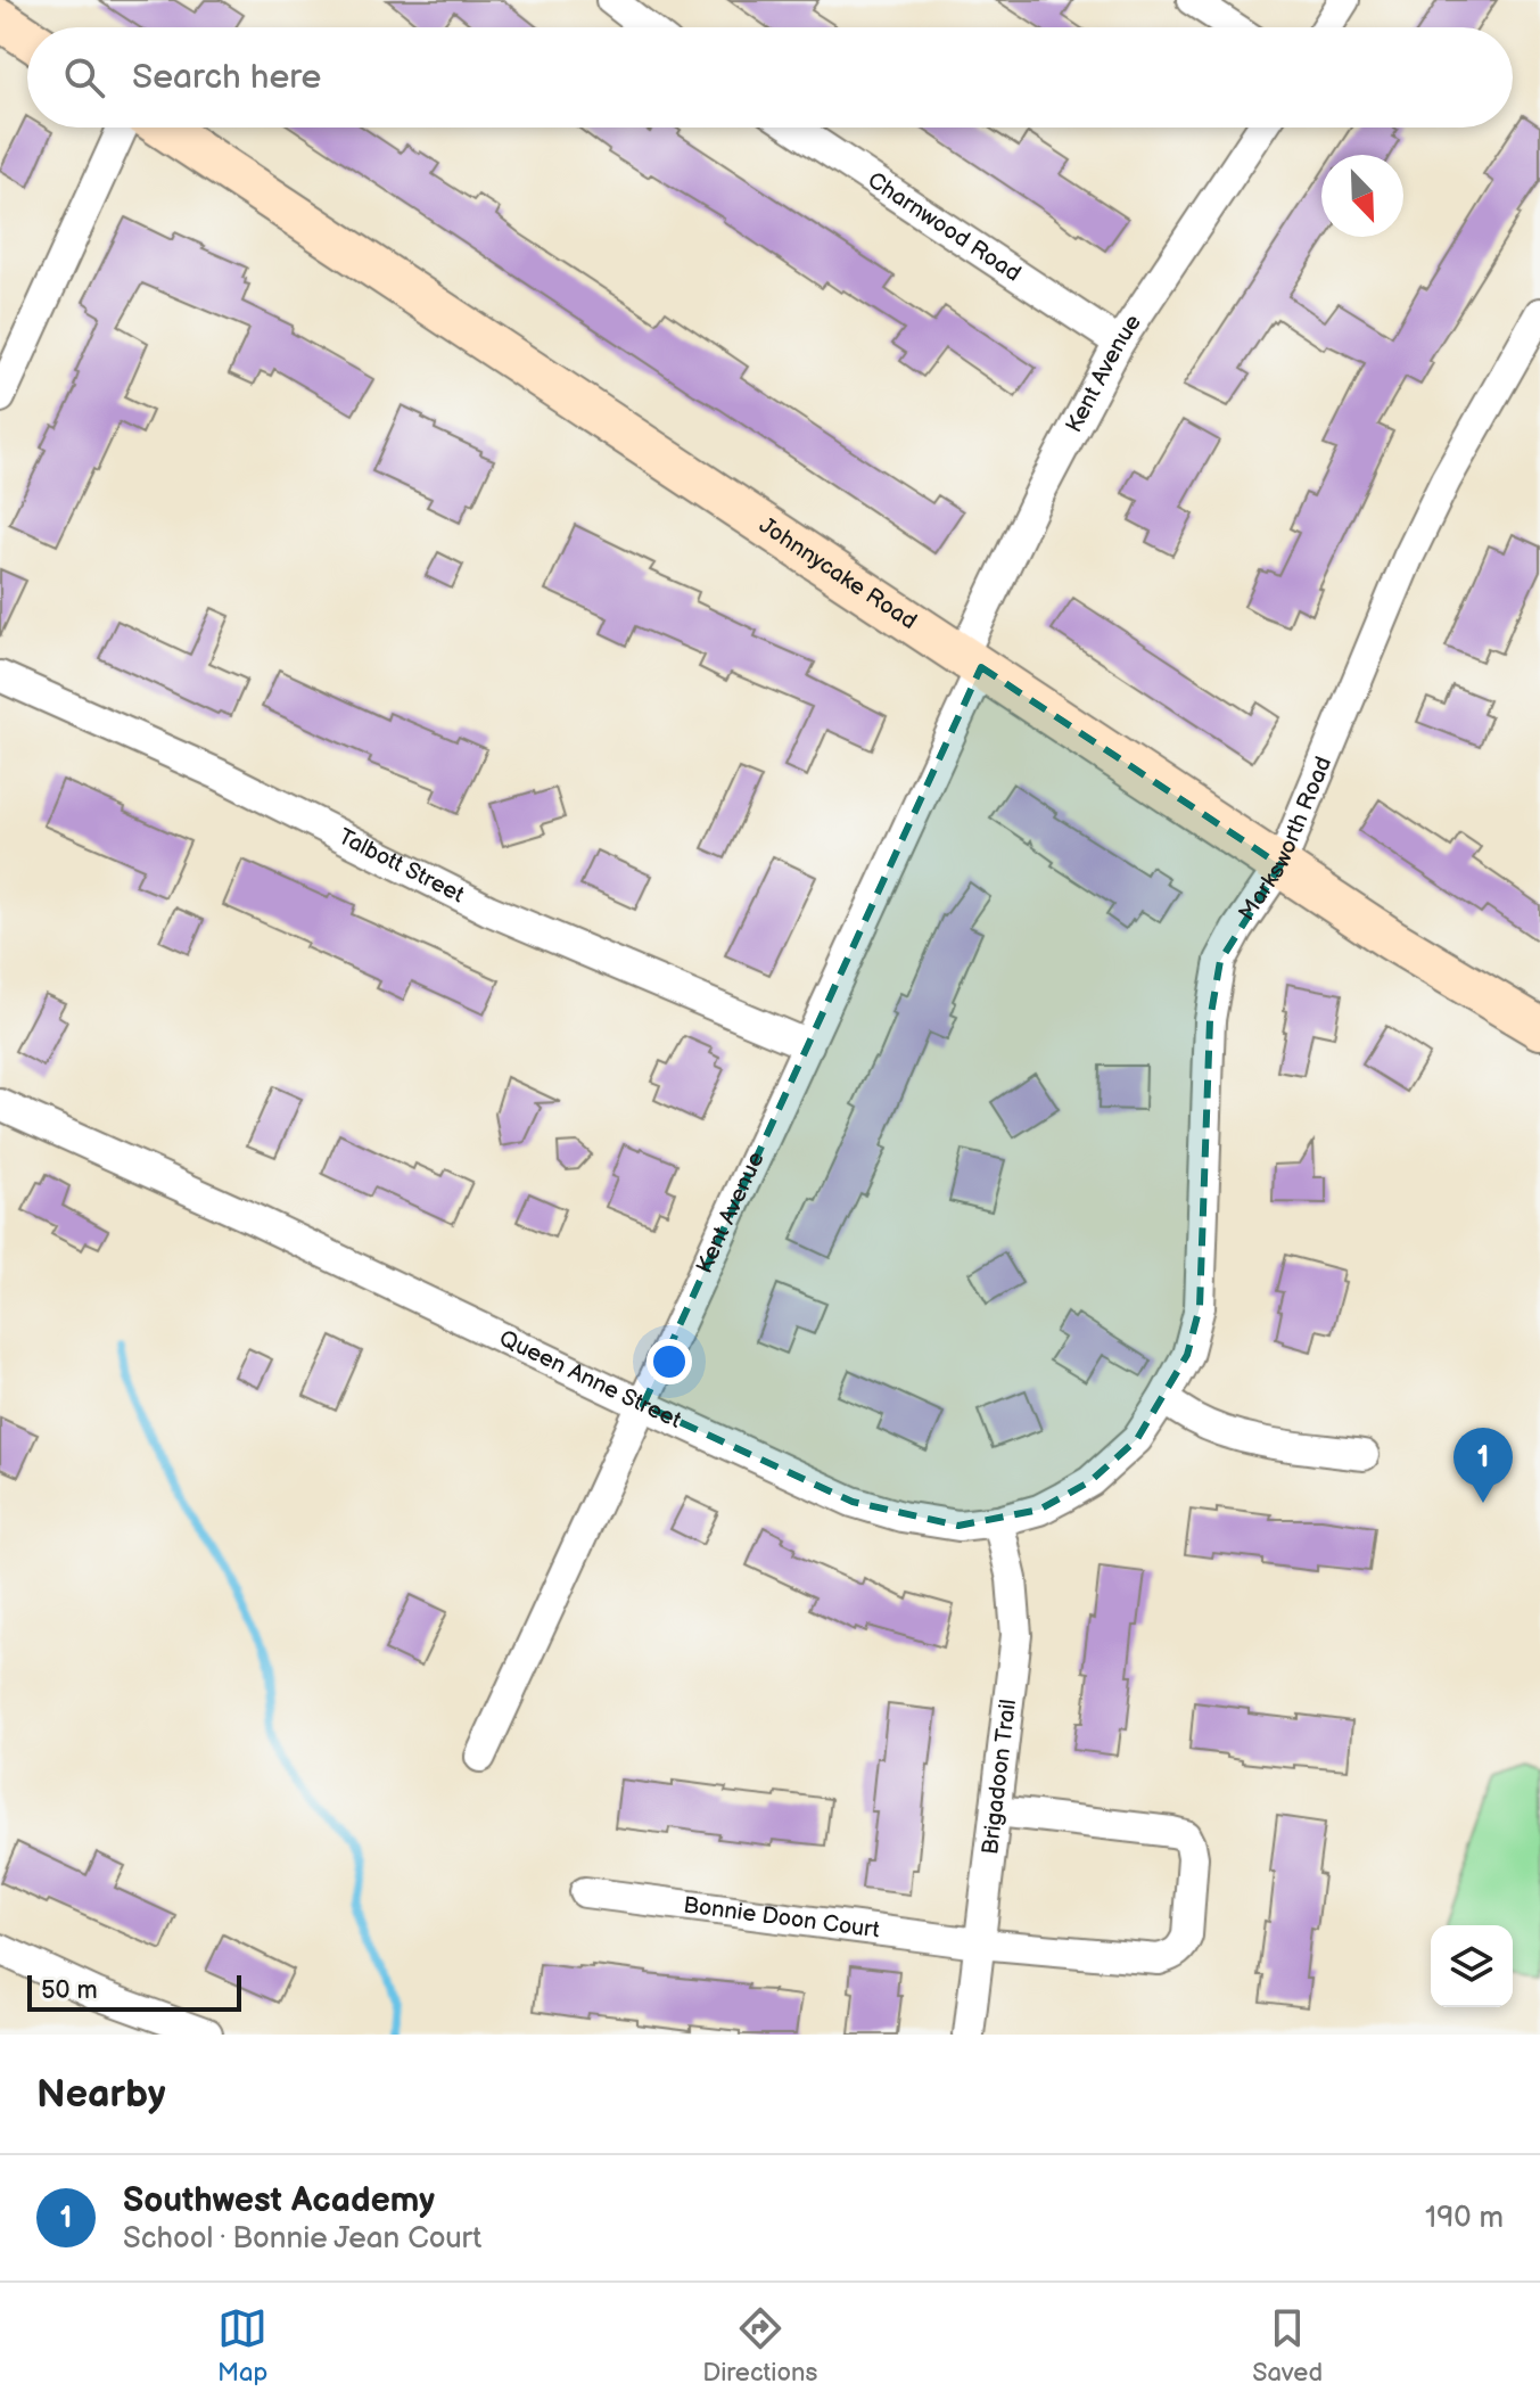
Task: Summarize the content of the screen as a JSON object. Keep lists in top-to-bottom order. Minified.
{"streets":{"main road":["Johnnycake Road"],"street":["Charnwood Road","Kent Avenue","Marksworth Road","Talbott Street","Queen Anne Street","Brigadoon Trail","Bonnie Doon Court"]},"crossings":[["Charnwood Road","Kent Avenue"],["Kent Avenue","Johnnycake Road"],["Kent Avenue","Talbott Street"],["Kent Avenue","Queen Anne Street"],["Johnnycake Road","Marksworth Road"],["Marksworth Road","Queen Anne Street"],["Queen Anne Street","Brigadoon Trail"],["Brigadoon Trail","Bonnie Doon Court"]],"scale_bar":"50 m","north":"bottom right","page":{"search":"Search here","pins":"1","scale":"50 m","heading":"Nearby","list":[{"mark":"1","name":"Southwest Academy","note":"School · Bonnie Jean Court","value":"190 m"}],"nav":["Map","Directions","Saved"]}}
